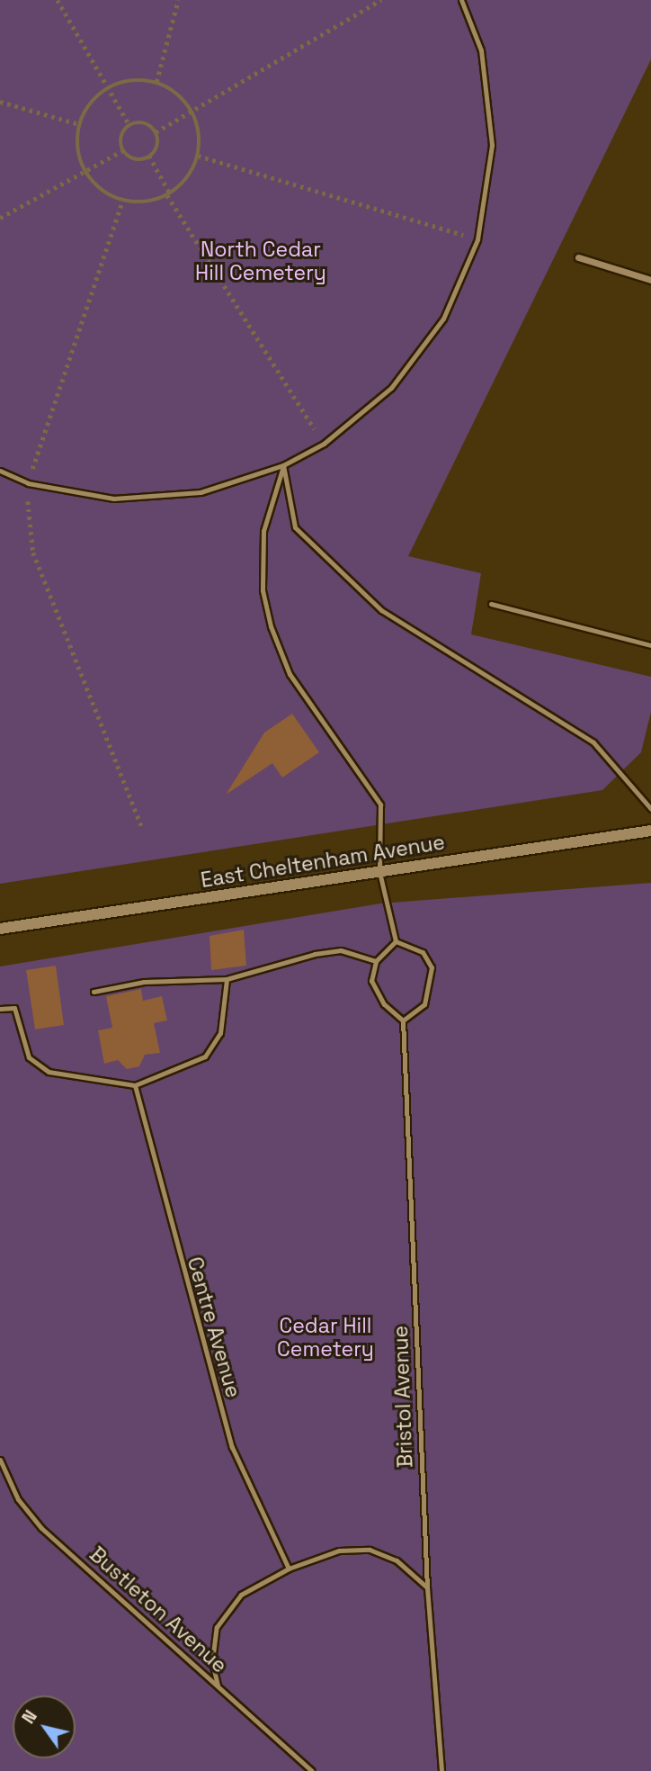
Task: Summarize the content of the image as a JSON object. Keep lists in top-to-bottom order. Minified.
{"streets":{"street":["East Cheltenham Avenue"],"lane":["Centre Avenue","Bristol Avenue","Bustleton Avenue"]},"parks":["North Cedar Hill Cemetery","Cedar Hill Cemetery"],"north":"top left"}
